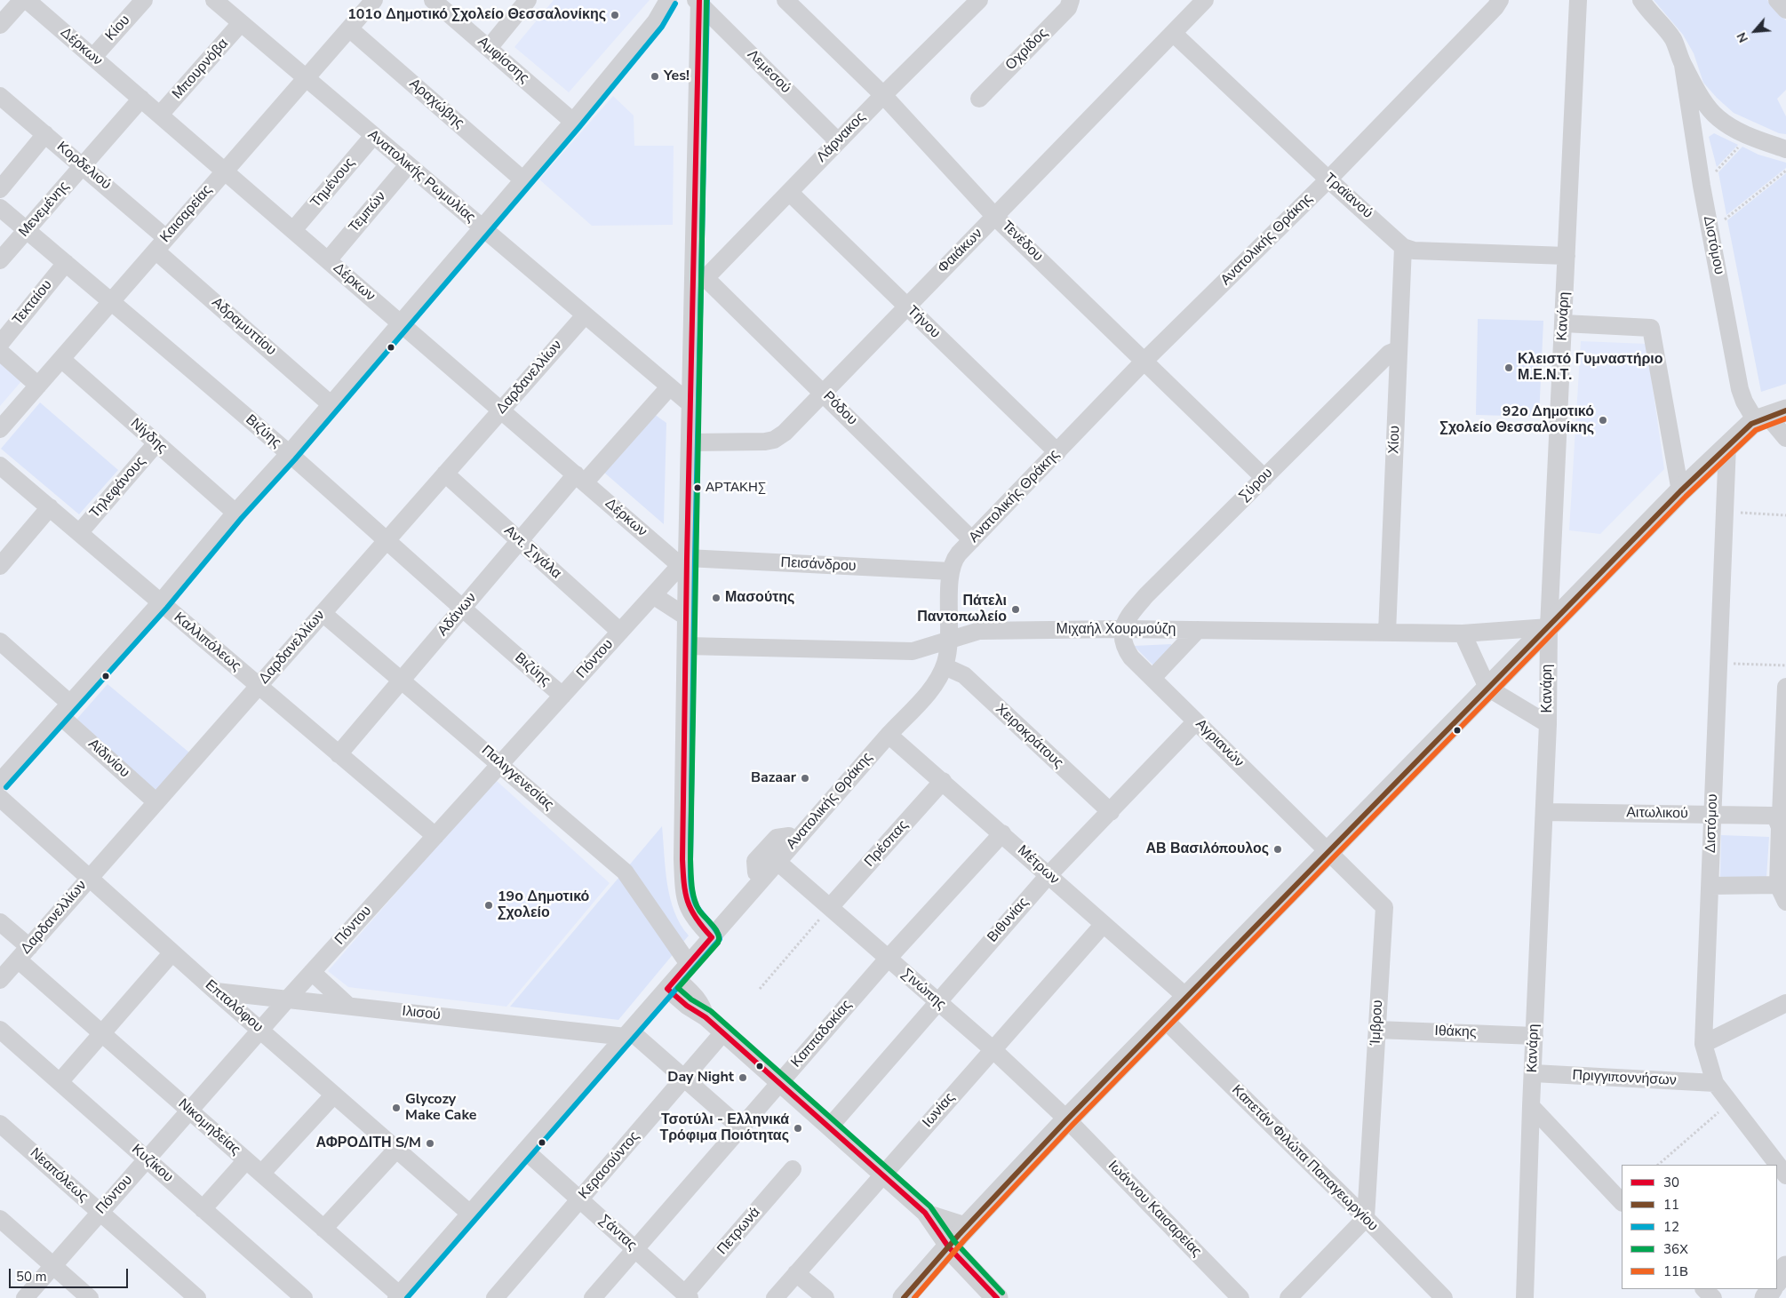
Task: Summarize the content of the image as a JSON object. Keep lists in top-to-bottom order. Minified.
{"streets":{"street":["Κίου","Δέρκων","Οχρίδος","Αμφίσσης","Μπουρνόβα","Λεμεσού","Αραχώβης","Λάρνακος","Κορδελιού","Ανατολικής Ρωμυλίας","Τημένους","Τραϊανού","Μενεμένης","Τεμπών","Καισαρείας","Ανατολικής Θράκης","Τενέδου","Διστόμου","Φαιάκων","Τεκταίου","Κανάρη","Τήνου","Αδραμυττίου","Δαρδανελλίων","Ρόδου","Βιζύης","Νίγδης","Χίου","Σύρου","Τηλεφάνους","Αντ. Σιγάλα","Πεισάνδρου","Αδάνων","Μιχαήλ Χουρμούζη","Καλλιπόλεως","Πόντου","Χειροκράτους","Αγριανών","Αϊδινίου","Παλιγγενεσίας","Αιτωλικού","Πρέσπας","Μέτρων","Βιθυνίας","Σινώπης","Επταλόφου","Ιλισού","Ίμβρου","Ιθάκης","Καππαδοκίας","Πριγγιποννήσων","Ιωνίας","Νικομηδείας","Καπετάν Φιλώτα Παπαγεωργίου","Κυζίκου","Κερασούντος","Νεαπόλεως","Ιωάννου Καισαρείας","Πετρωνά","Σάντας"]},"crossings":[["Κίου","Δέρκων"],["Δέρκων","Μπουρνόβα"],["Δέρκων","Τημένους"],["Δέρκων","Μενεμένης"],["Δέρκων","Τεμπών"],["Δέρκων","Καισαρείας"],["Δέρκων","Δαρδανελλίων"],["Δέρκων","Πεισάνδρου"],["Δέρκων","Αδάνων"],["Δέρκων","Πόντου"],["Μπουρνόβα","Ανατολικής Ρωμυλίας"],["Λεμεσού","Λάρνακος"],["Αραχώβης","Καισαρείας"],["Λάρνακος","Τενέδου"],["Λάρνακος","Τήνου"],["Λάρνακος","Ρόδου"],["Κορδελιού","Μενεμένης"],["Κορδελιού","Καισαρείας"],["Κορδελιού","Αδραμυττίου"],["Ανατολικής Ρωμυλίας","Τημένους"],["Ανατολικής Ρωμυλίας","Τεμπών"],["Ανατολικής Ρωμυλίας","Καισαρείας"],["Ανατολικής Ρωμυλίας","Δαρδανελλίων"],["Ανατολικής Ρωμυλίας","Αδάνων"],["Τραϊανού","Ανατολικής Θράκης"],["Τραϊανού","Φαιάκων"],["Τραϊανού","Χίου"],["Μενεμένης","Βιζύης"],["Καισαρείας","Αδραμυττίου"],["Καισαρείας","Βιζύης"],["Καισαρείας","Νίγδης"],["Ανατολικής Θράκης","Τενέδου"],["Ανατολικής Θράκης","Τήνου"],["Ανατολικής Θράκης","Ρόδου"],["Ανατολικής Θράκης","Πεισάνδρου"],["Ανατολικής Θράκης","Μιχαήλ Χουρμούζη"],["Ανατολικής Θράκης","Χειροκράτους"],["Ανατολικής Θράκης","Παλιγγενεσίας"],["Ανατολικής Θράκης","Μέτρων"],["Ανατολικής Θράκης","Σινώπης"],["Ανατολικής Θράκης","Επταλόφου"],["Ανατολικής Θράκης","Ιλισού"],["Ανατολικής Θράκης","Νικομηδείας"],["Ανατολικής Θράκης","Σάντας"],["Τενέδου","Φαιάκων"],["Τενέδου","Σύρου"],["Διστόμου","Αιτωλικού"],["Διστόμου","Πριγγιποννήσων"],["Φαιάκων","Τήνου"],["Φαιάκων","Ρόδου"],["Τεκταίου","Βιζύης"],["Κανάρη","Μιχαήλ Χουρμούζη"],["Κανάρη","Αιτωλικού"],["Κανάρη","Ιθάκης"],["Κανάρη","Πριγγιποννήσων"],["Δαρδανελλίων","Βιζύης"],["Δαρδανελλίων","Αντ. Σιγάλα"],["Δαρδανελλίων","Καλλιπόλεως"],["Δαρδανελλίων","Αϊδινίου"],["Δαρδανελλίων","Παλιγγενεσίας"],["Δαρδανελλίων","Επταλόφου"],["Δαρδανελλίων","Νικομηδείας"],["Βιζύης","Αδάνων"],["Βιζύης","Πόντου"],["Νίγδης","Τηλεφάνους"],["Χίου","Σύρου"],["Χίου","Μιχαήλ Χουρμούζη"],["Σύρου","Μιχαήλ Χουρμούζη"],["Σύρου","Αγριανών"],["Τηλεφάνους","Καλλιπόλεως"],["Αντ. Σιγάλα","Αδάνων"],["Αντ. Σιγάλα","Πόντου"],["Πεισάνδρου","Πόντου"],["Αδάνων","Καλλιπόλεως"],["Αδάνων","Παλιγγενεσίας"],["Μιχαήλ Χουρμούζη","Αγριανών"],["Καλλιπόλεως","Πόντου"],["Πόντου","Παλιγγενεσίας"],["Πόντου","Επταλόφου"],["Πόντου","Ιλισού"],["Πόντου","Νικομηδείας"],["Πόντου","Κυζίκου"],["Πόντου","Νεαπόλεως"],["Χειροκράτους","Βιθυνίας"],["Αγριανών","Βιθυνίας"],["Αγριανών","Ίμβρου"],["Πρέσπας","Μέτρων"],["Πρέσπας","Σινώπης"],["Μέτρων","Βιθυνίας"],["Μέτρων","Καππαδοκίας"],["Μέτρων","Ιωνίας"],["Βιθυνίας","Σινώπης"],["Σινώπης","Καππαδοκίας"],["Σινώπης","Ιωνίας"],["Σινώπης","Ιωάννου Καισαρείας"],["Επταλόφου","Ιλισού"],["Ίμβρου","Ιθάκης"],["Ίμβρου","Καπετάν Φιλώτα Παπαγεωργίου"],["Καππαδοκίας","Σάντας"],["Κερασούντος","Σάντας"],["Πετρωνά","Σάντας"]],"places":["101ο Δημοτικό Σχολείο Θεσσαλονίκης","Yes!","Κλειστό Γυμναστήριο Μ.Ε.Ν.Τ.","92ο Δημοτικό Σχολείο Θεσσαλονίκης","ΑΡΤΑΚΗΣ","Μασούτης","Πάτελι Παντοπωλείο","Bazaar","ΑΒ Βασιλόπουλος","19ο Δημοτικό Σχολείο","Day Night","Glycozy Make Cake","Τσοτύλι - Ελληνικά Τρόφιμα Ποιότητας","ΑΦΡΟΔΙΤΗ S/M"],"lines":["transit line 30","transit line 12","transit line 36Χ","transit line 11","transit line 11Β"],"legend":["30","11","12","36Χ","11Β"],"scale_bar":"50 m","north":"bottom left"}
